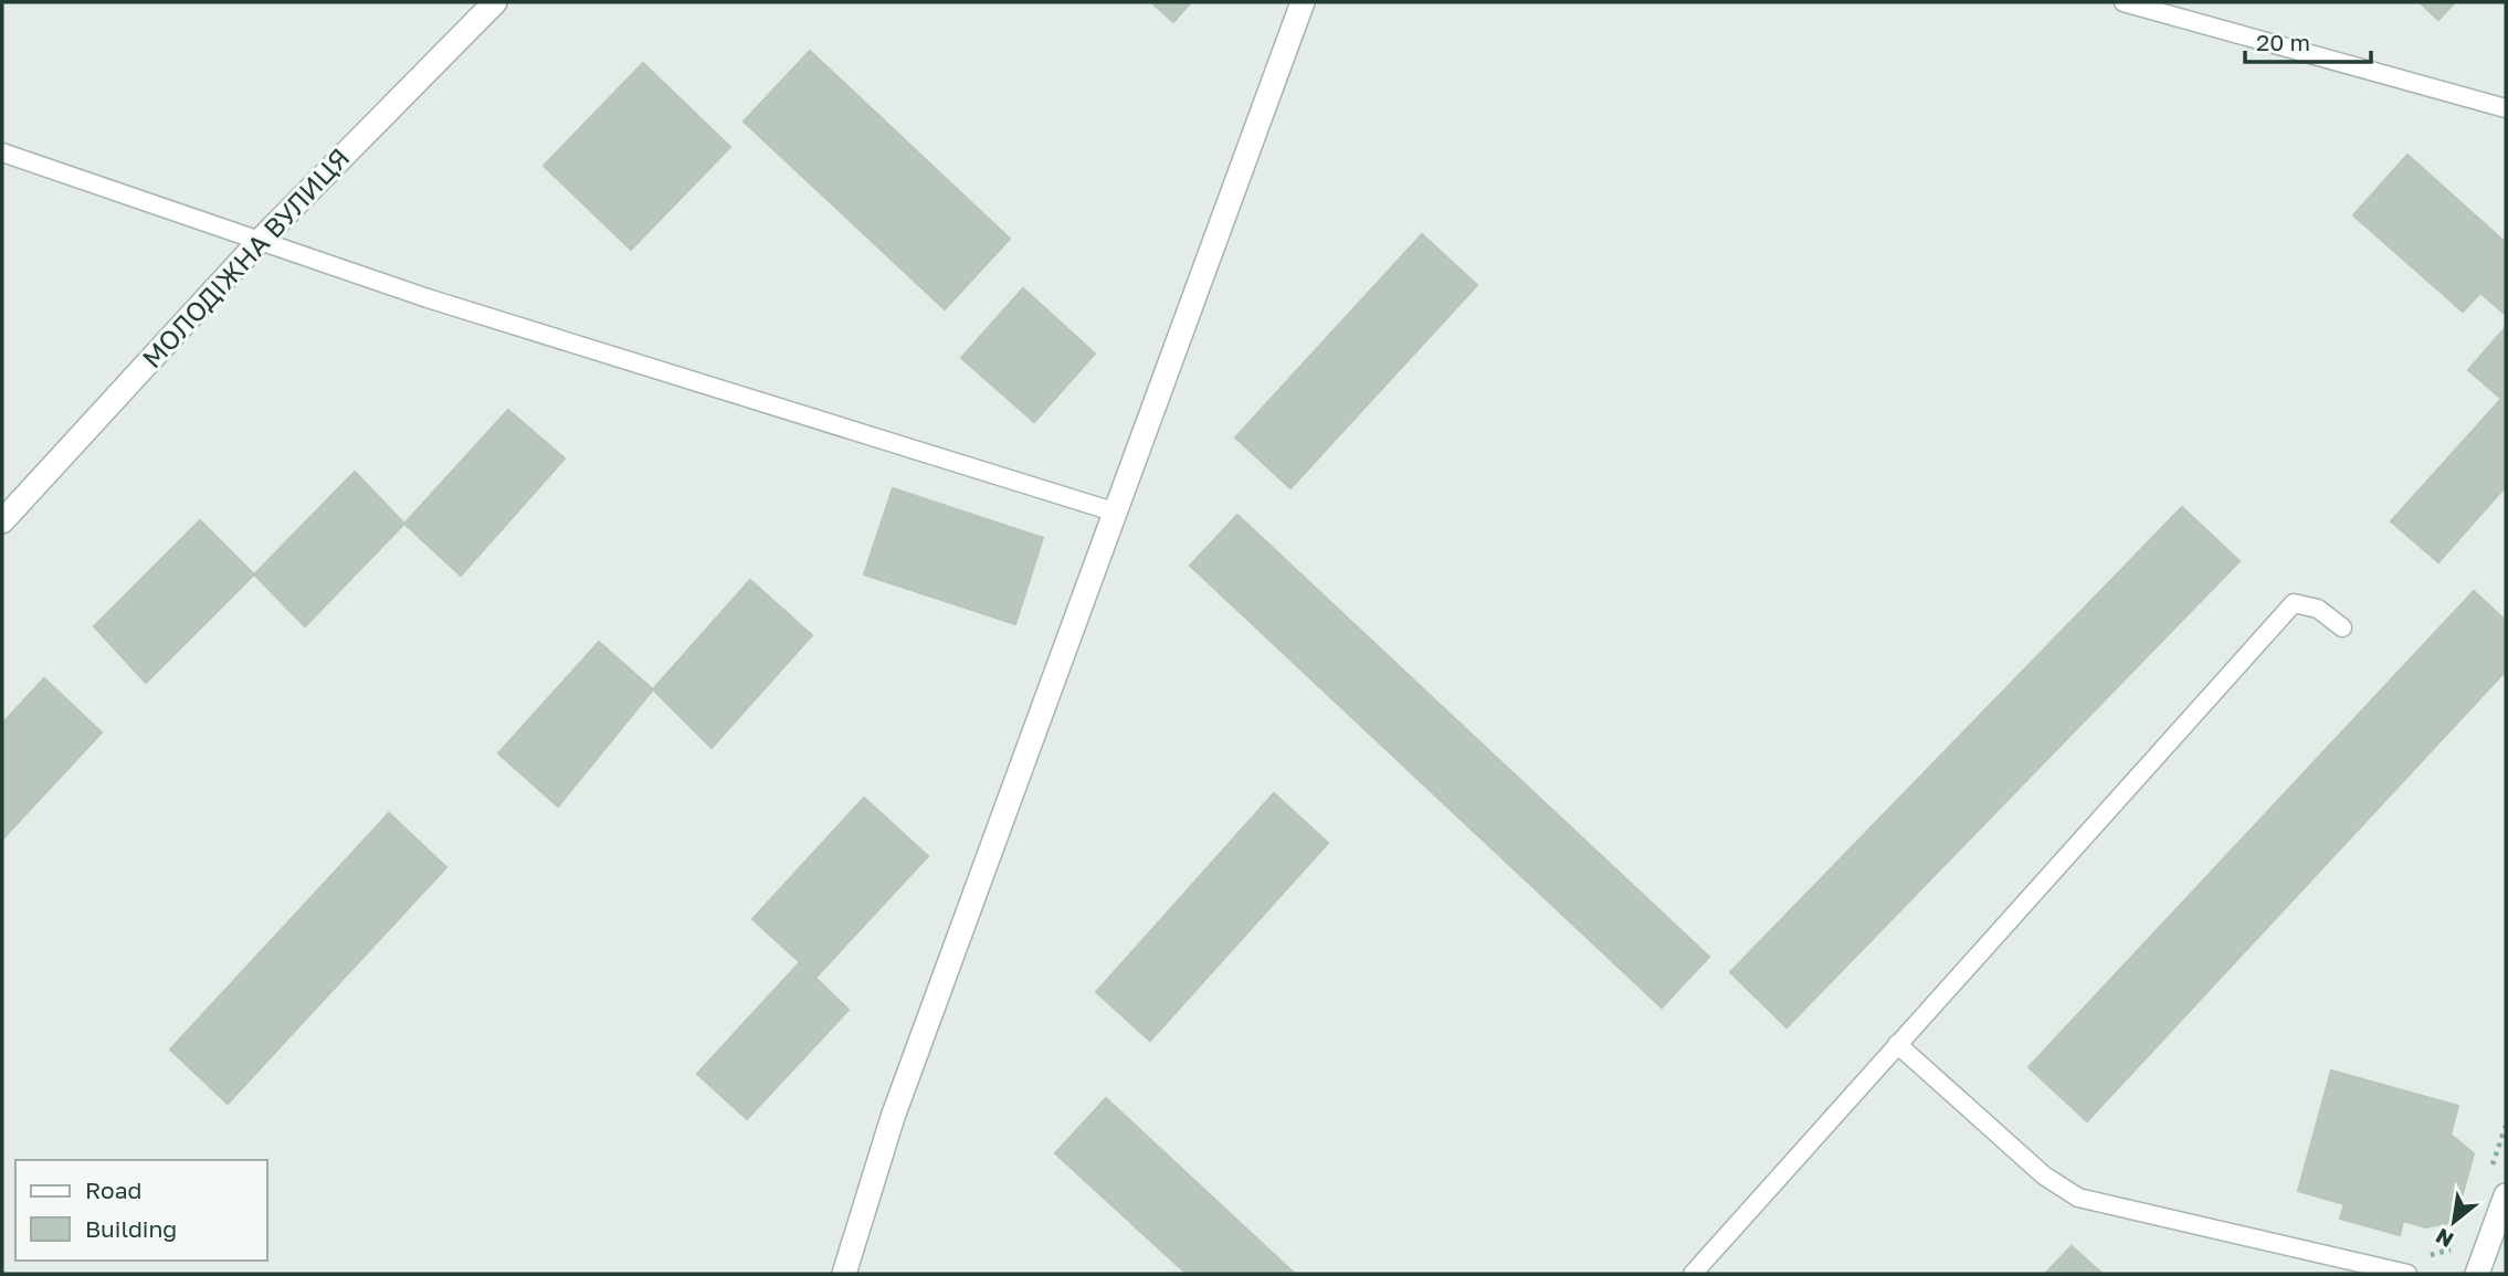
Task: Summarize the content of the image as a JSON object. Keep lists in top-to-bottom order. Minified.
{"streets":{"street":["МОЛОДІЖНА ВУЛИЦЯ"]},"legend":["Road","Building"],"scale_bar":"20 m","north":"bottom left"}
